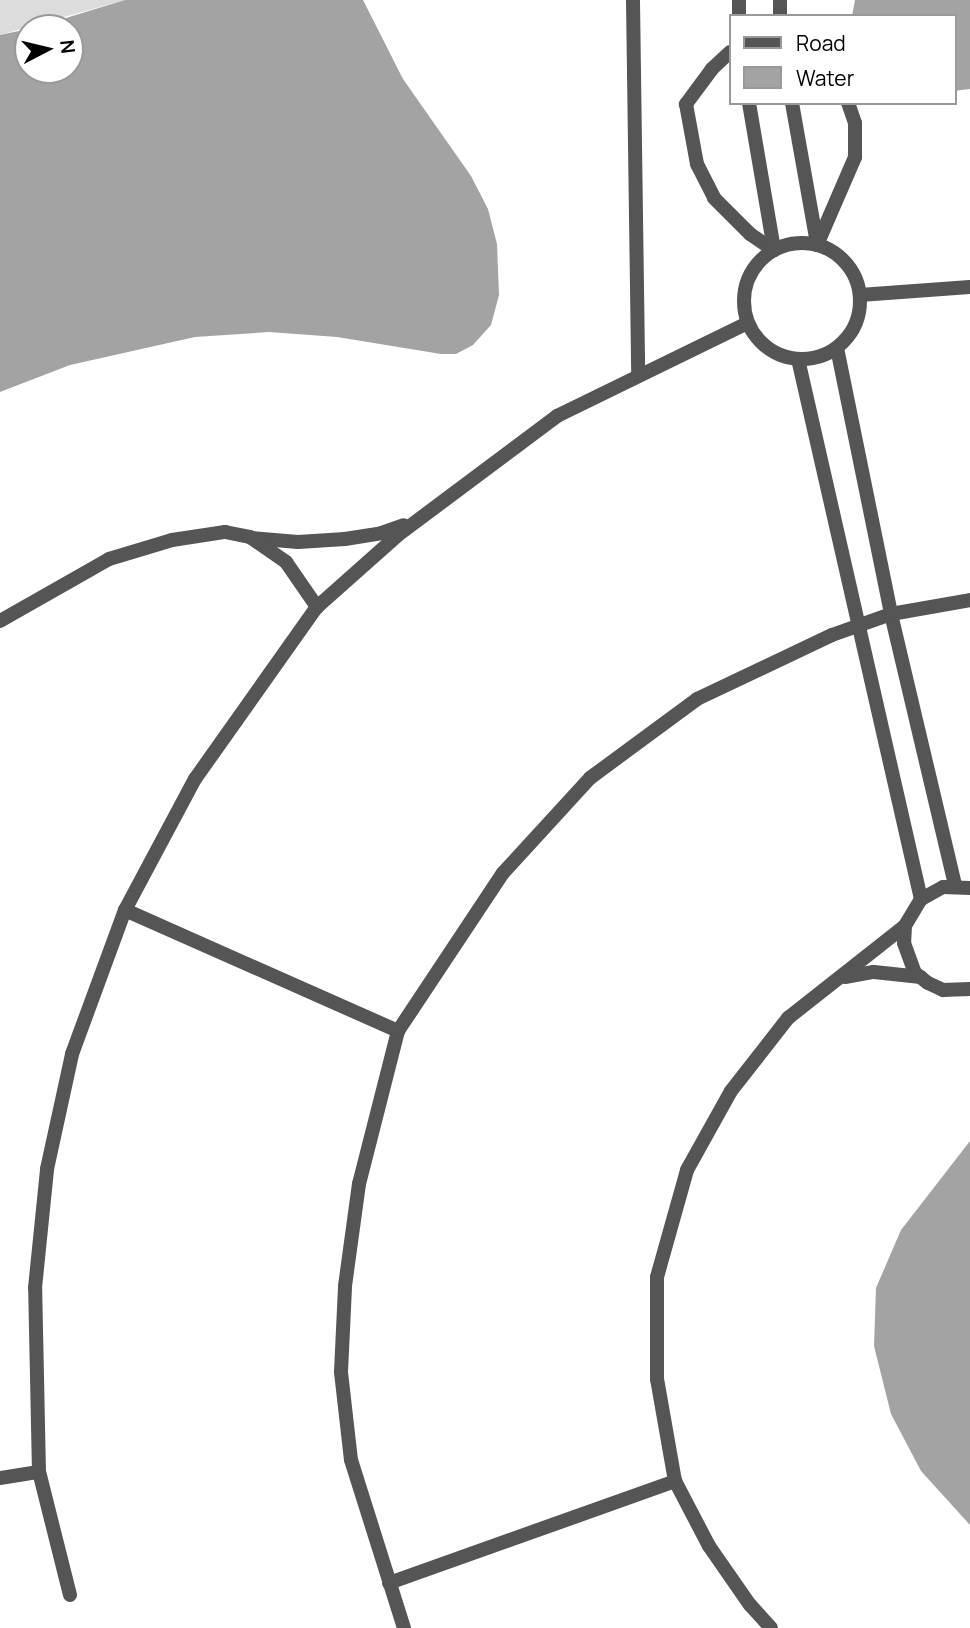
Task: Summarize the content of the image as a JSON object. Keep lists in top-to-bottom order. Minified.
{"legend":["Road","Water"],"north":"right"}
